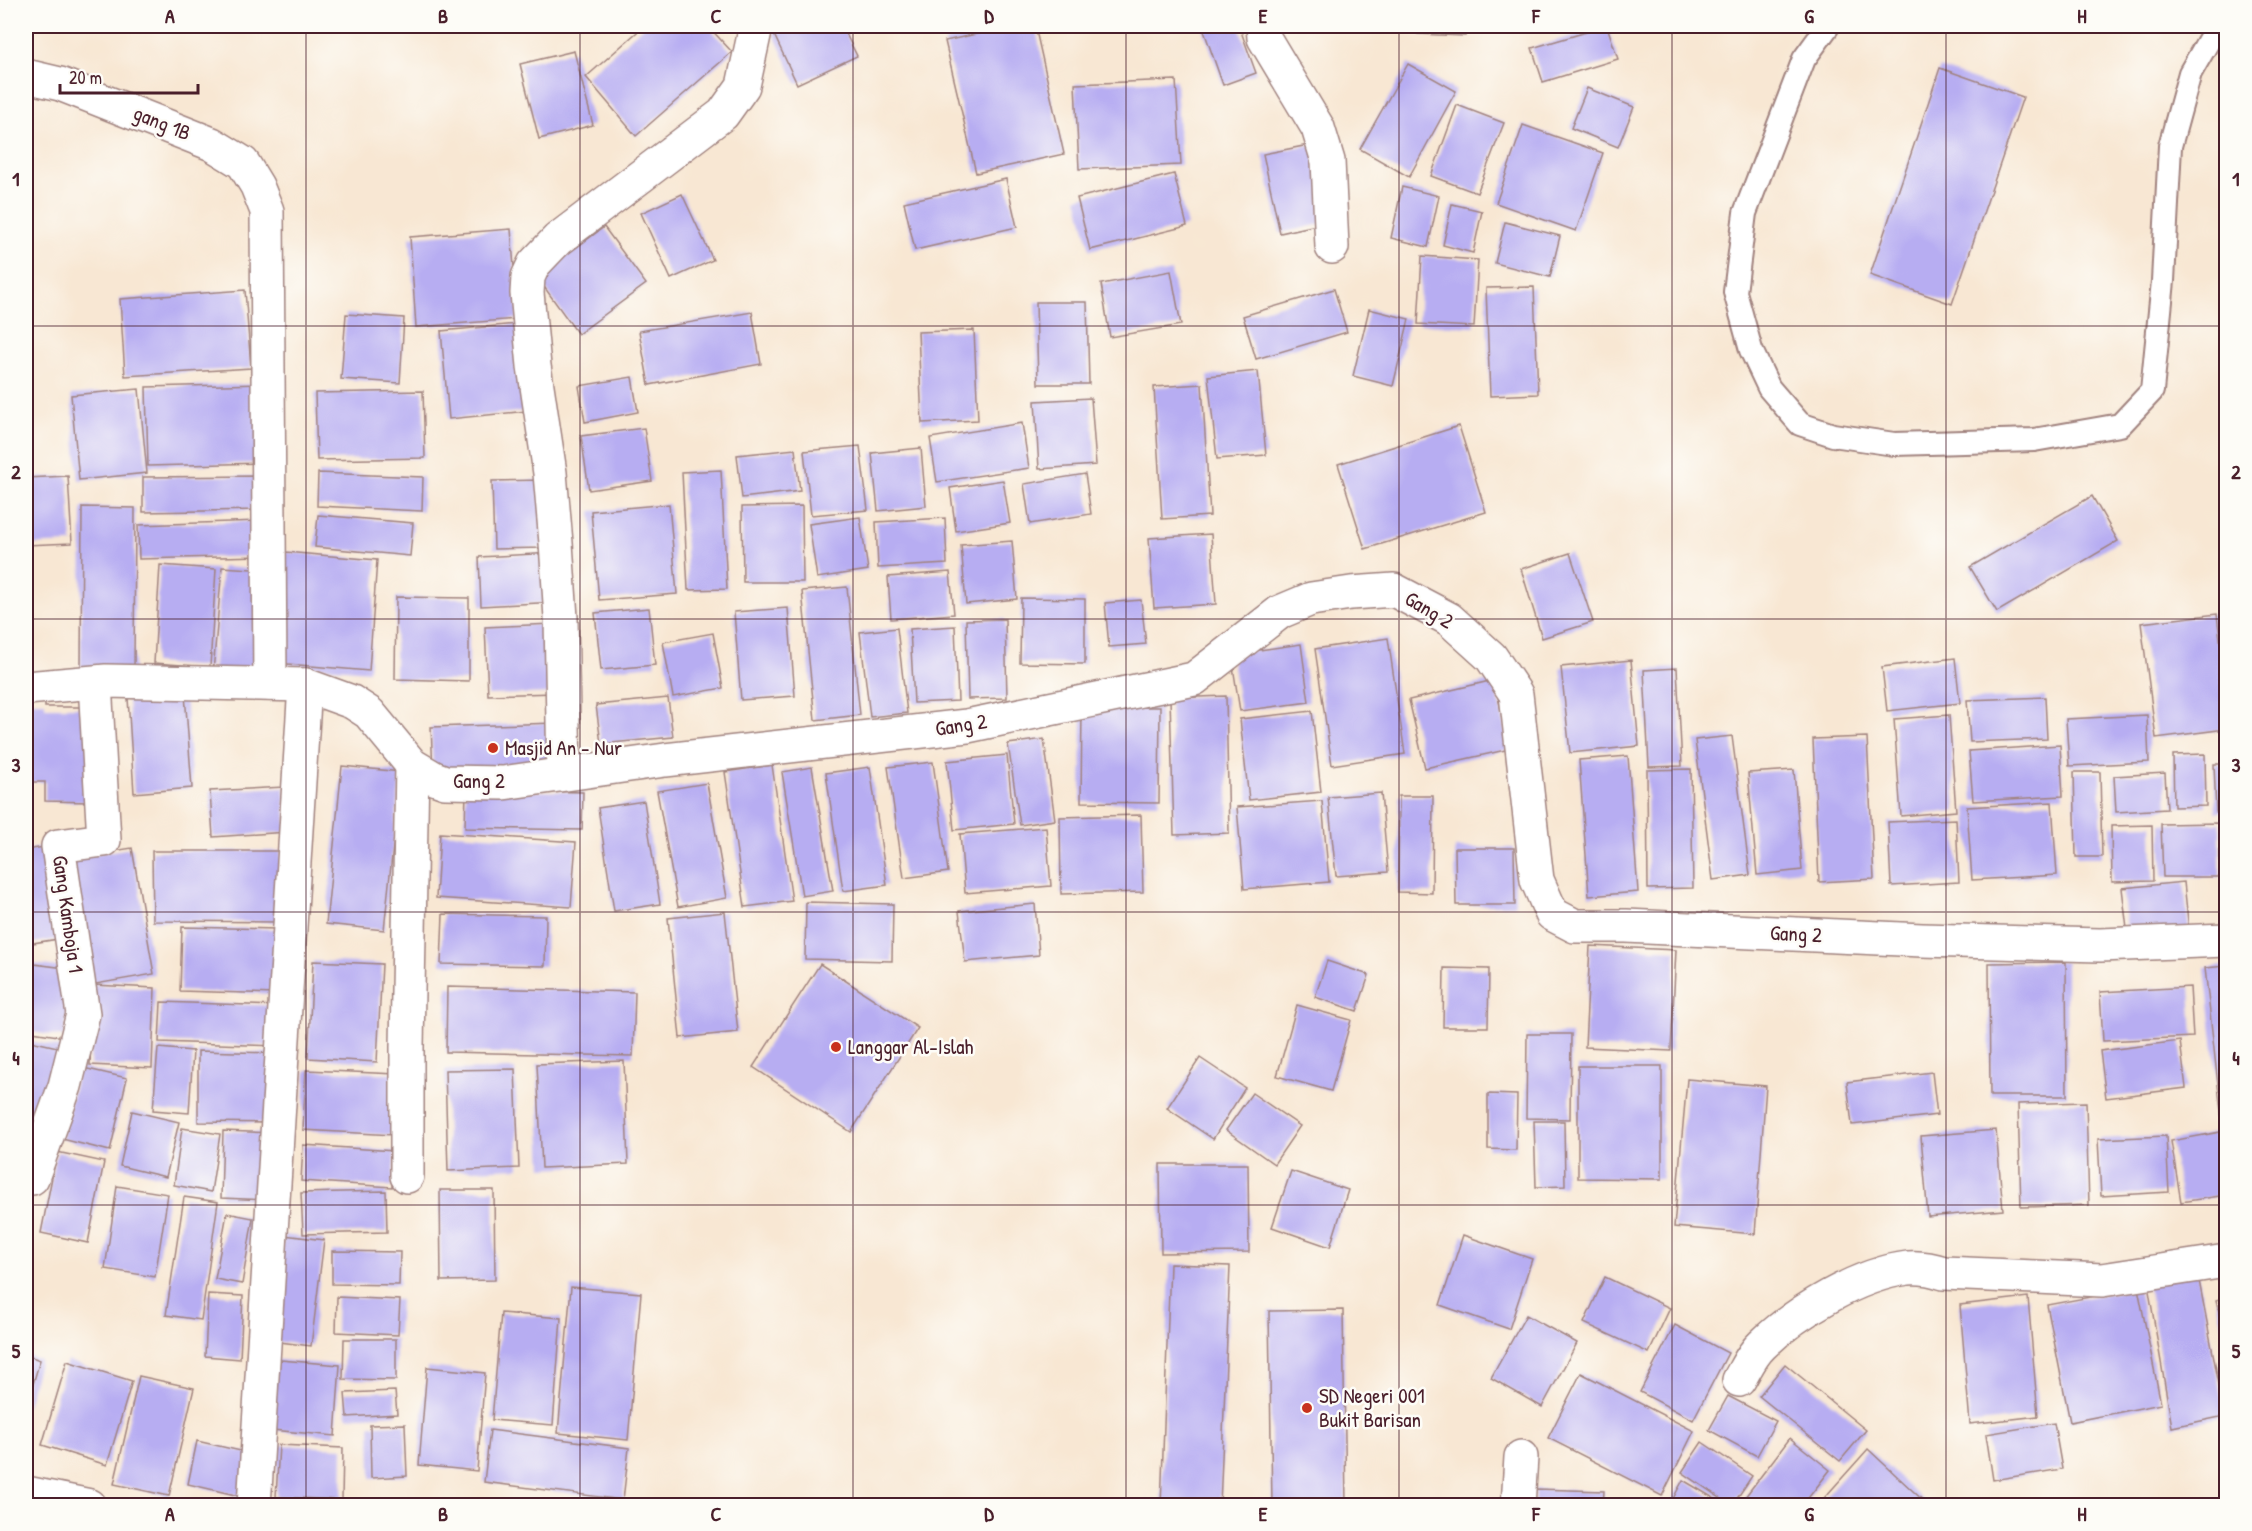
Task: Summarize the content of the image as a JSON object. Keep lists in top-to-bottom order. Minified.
{"streets":{"street":["gang 1B","Gang 2","Gang Kamboja 1"]},"places":["Masjid An - Nur","Langgar Al-Islah","SD Negeri 001 Bukit Barisan"],"scale_bar":"20 m","grid":{"columns":["A","B","C","D","E","F","G","H"],"rows":["1","2","3","4","5"]}}
